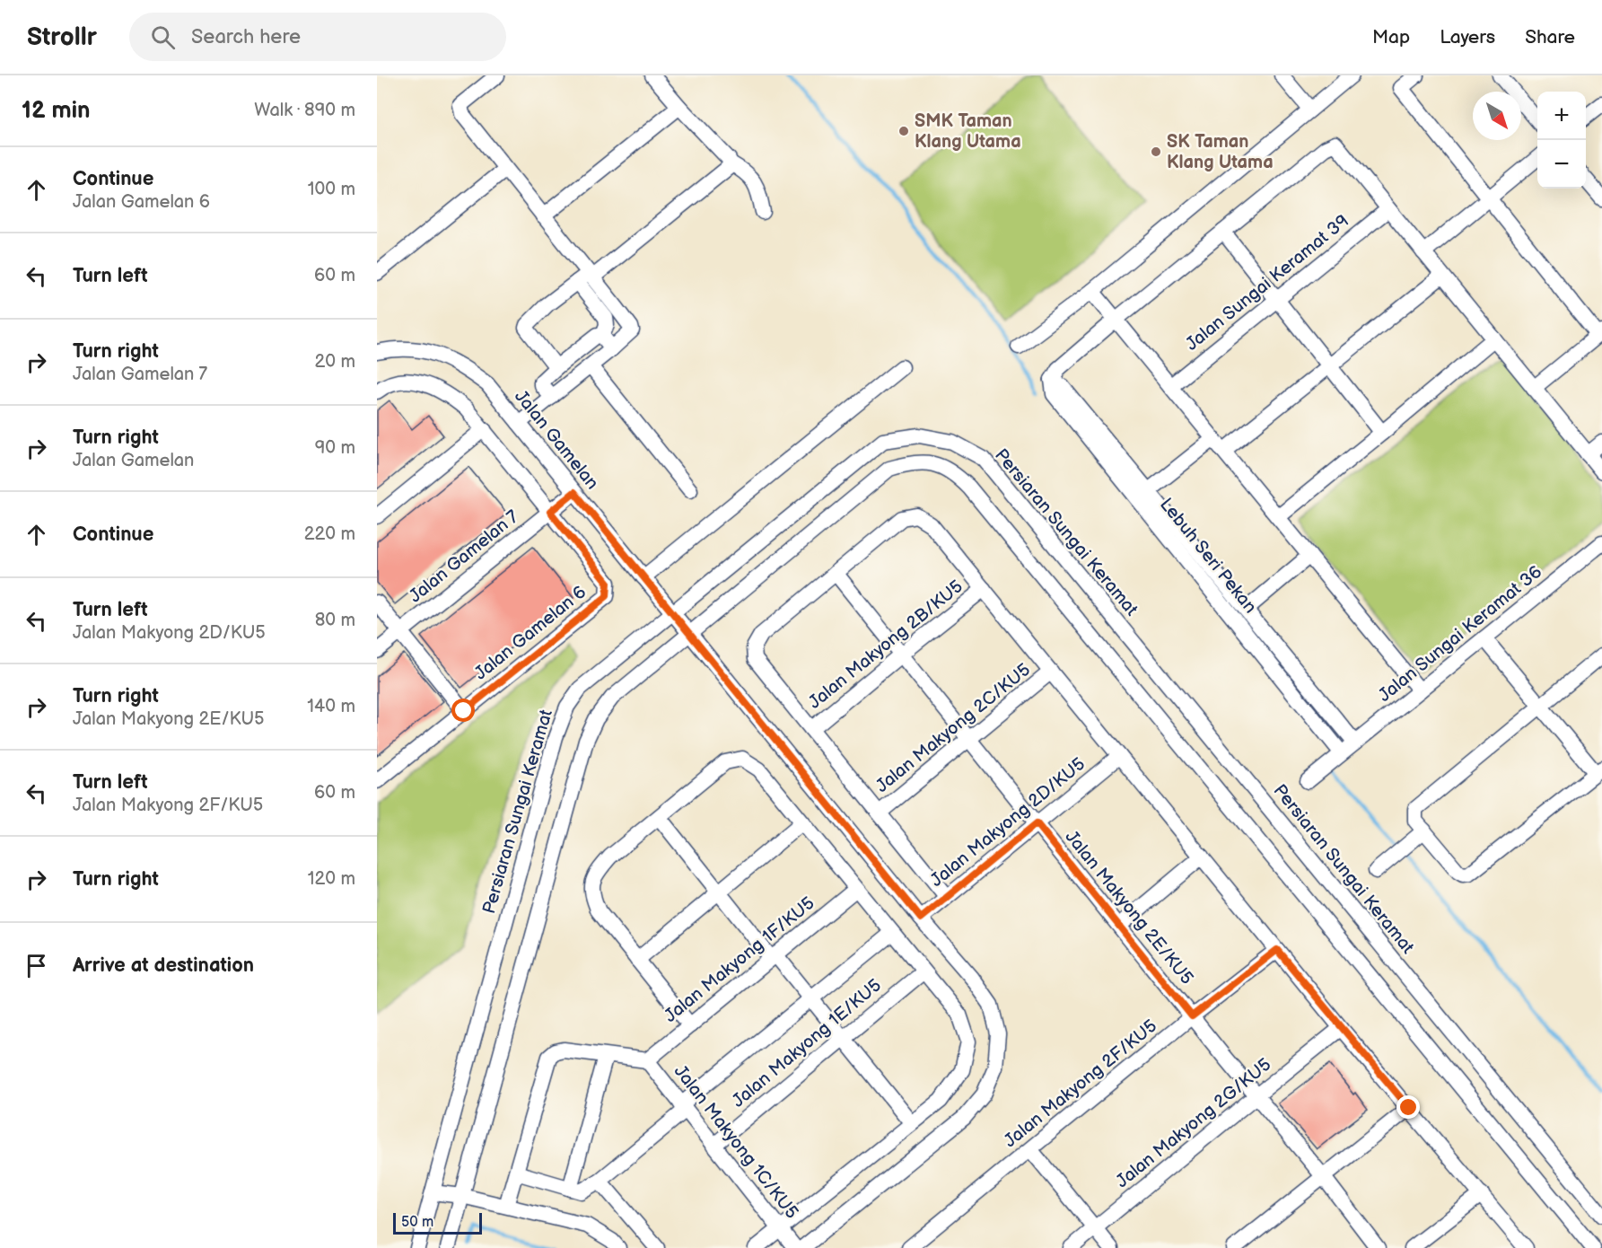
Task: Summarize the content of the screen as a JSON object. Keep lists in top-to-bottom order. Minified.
{"streets":{"street":["Jalan Sungai Keramat 39","Jalan Gamelan","Persiaran Sungai Keramat","Lebuh Seri Pekan","Jalan Gamelan 7","Jalan Gamelan 6","Jalan Sungai Keramat 36","Jalan Makyong 2B/KU5","Jalan Makyong 2C/KU5","Jalan Makyong 2D/KU5","Jalan Makyong 2E/KU5","Jalan Makyong 1F/KU5","Jalan Makyong 1E/KU5","Jalan Makyong 2F/KU5","Jalan Makyong 2G/KU5","Jalan Makyong 1C/KU5"]},"crossings":[["Jalan Gamelan","Persiaran Sungai Keramat"],["Jalan Gamelan","Jalan Gamelan 7"],["Jalan Gamelan","Jalan Makyong 2D/KU5"],["Lebuh Seri Pekan","Jalan Sungai Keramat 36"],["Jalan Gamelan 7","Jalan Gamelan 6"],["Jalan Makyong 2B/KU5","Jalan Makyong 2E/KU5"],["Jalan Makyong 2C/KU5","Jalan Makyong 2E/KU5"],["Jalan Makyong 2D/KU5","Jalan Makyong 2E/KU5"],["Jalan Makyong 2E/KU5","Jalan Makyong 2F/KU5"],["Jalan Makyong 2E/KU5","Jalan Makyong 2G/KU5"],["Jalan Makyong 1F/KU5","Jalan Makyong 1C/KU5"],["Jalan Makyong 1E/KU5","Jalan Makyong 1C/KU5"]],"places":["SMK Taman Klang Utama","SK Taman Klang Utama"],"scale_bar":"50 m","north":"bottom right","page":{"header":"Strollr","search":"Search here","nav":["Map","Layers","Share"],"heading":["12 min","Walk · 890 m"],"map_buttons":["+","−"],"list":[["Continue","Jalan Gamelan 6","100 m"],["Turn left","60 m"],["Turn right","Jalan Gamelan 7","20 m"],["Turn right","Jalan Gamelan","90 m"],["Continue","220 m"],["Turn left","Jalan Makyong 2D/KU5","80 m"],["Turn right","Jalan Makyong 2E/KU5","140 m"],["Turn left","Jalan Makyong 2F/KU5","60 m"],["Turn right","120 m"],"Arrive at destination"],"scale":"50 m"}}
